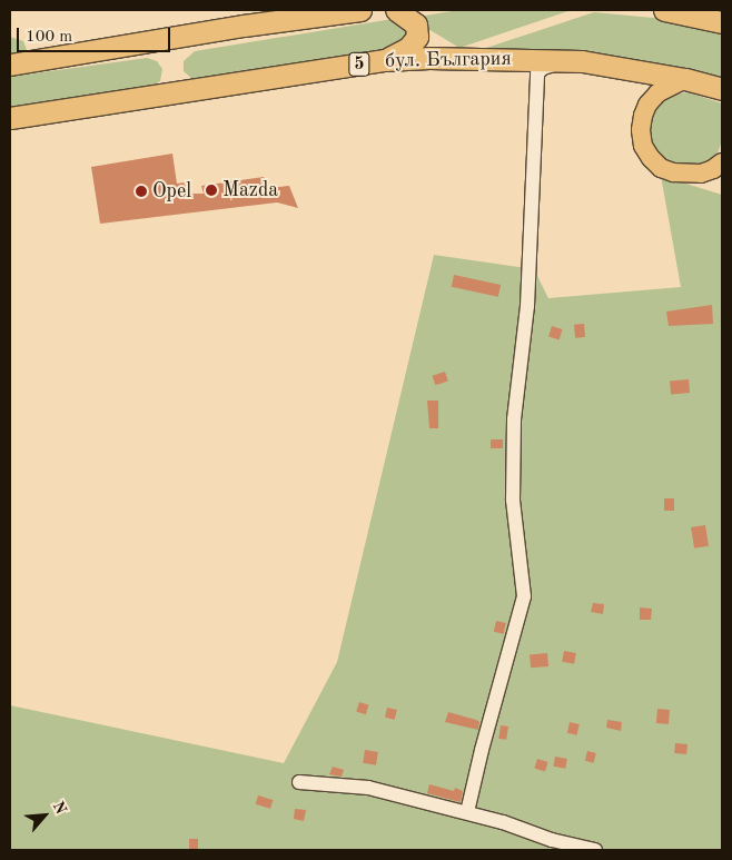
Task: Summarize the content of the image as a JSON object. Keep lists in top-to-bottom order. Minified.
{"streets":{"highway":["бул. България","5"]},"places":["Mazda","Opel"],"scale_bar":"100 m","north":"top right"}
